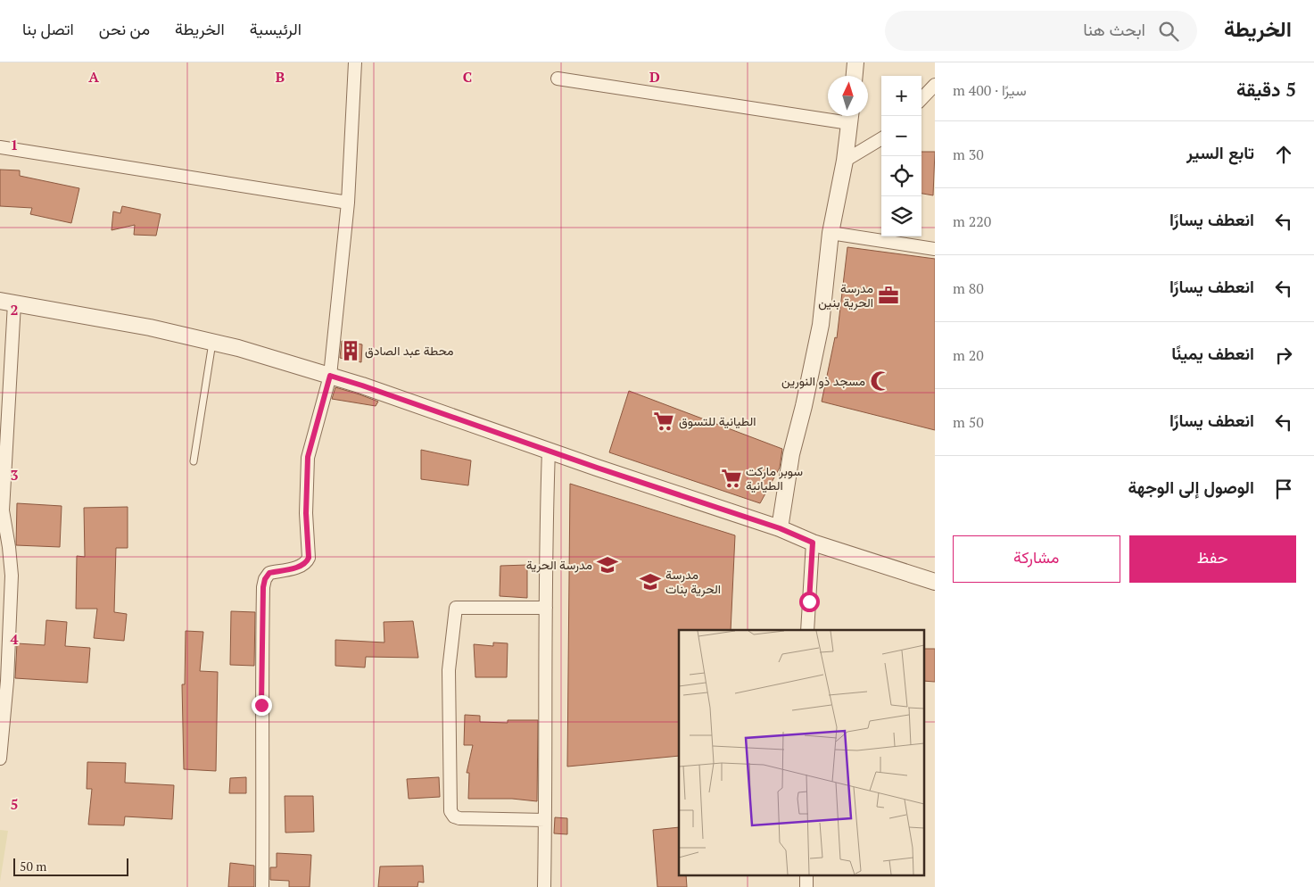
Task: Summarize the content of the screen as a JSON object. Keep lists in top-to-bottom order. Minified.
{"places":{"office":["مدرسة الحرية بنين"],"building":["محطة عبد الصادق"],"mosque":["مسجد ذو النورين"],"supermarket":["الطيانية للتسوق","سوبر ماركت الطيانية"],"school or university":["مدرسة الحرية","مدرسة الحرية بنات"]},"scale_bar":"50 m","north":"top","page":{"header":"الخريطة","search":"ابحث هنا","nav":["الرئيسية","الخريطة","من نحن","اتصل بنا"],"heading":["5 دقيقة","سيرًا · 400 m"],"map_buttons":["+","−"],"list":[["تابع السير","30 m"],["انعطف يسارًا","220 m"],["انعطف يسارًا","80 m"],["انعطف يمينًا","20 m"],["انعطف يسارًا","50 m"],"الوصول إلى الوجهة"],"buttons":["حفظ","مشاركة"],"scale":"50 m"},"grid":{"columns":["A","B","C","D"],"rows":["1","2","3","4","5"]}}
